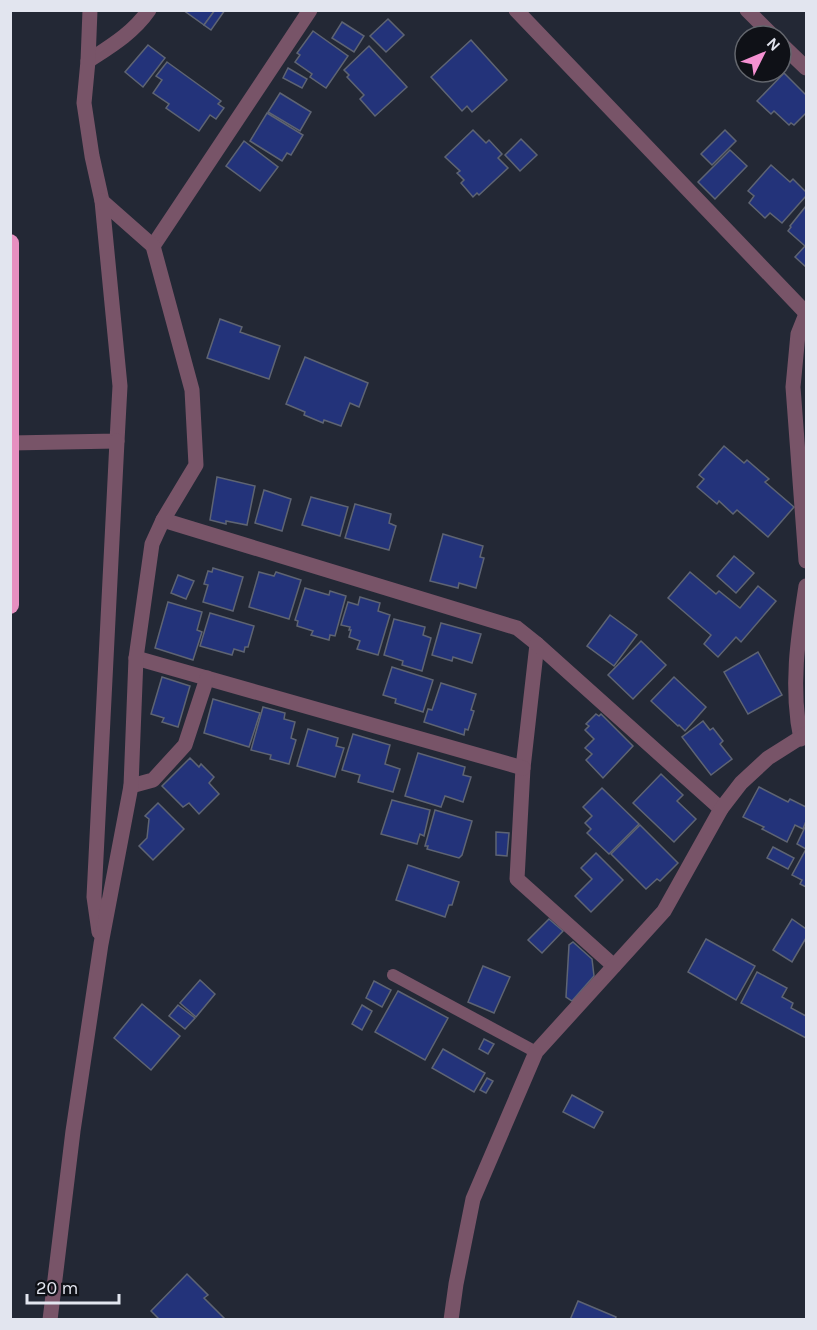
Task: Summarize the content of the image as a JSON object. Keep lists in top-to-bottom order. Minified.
{"scale_bar":"20 m","north":"top right"}
